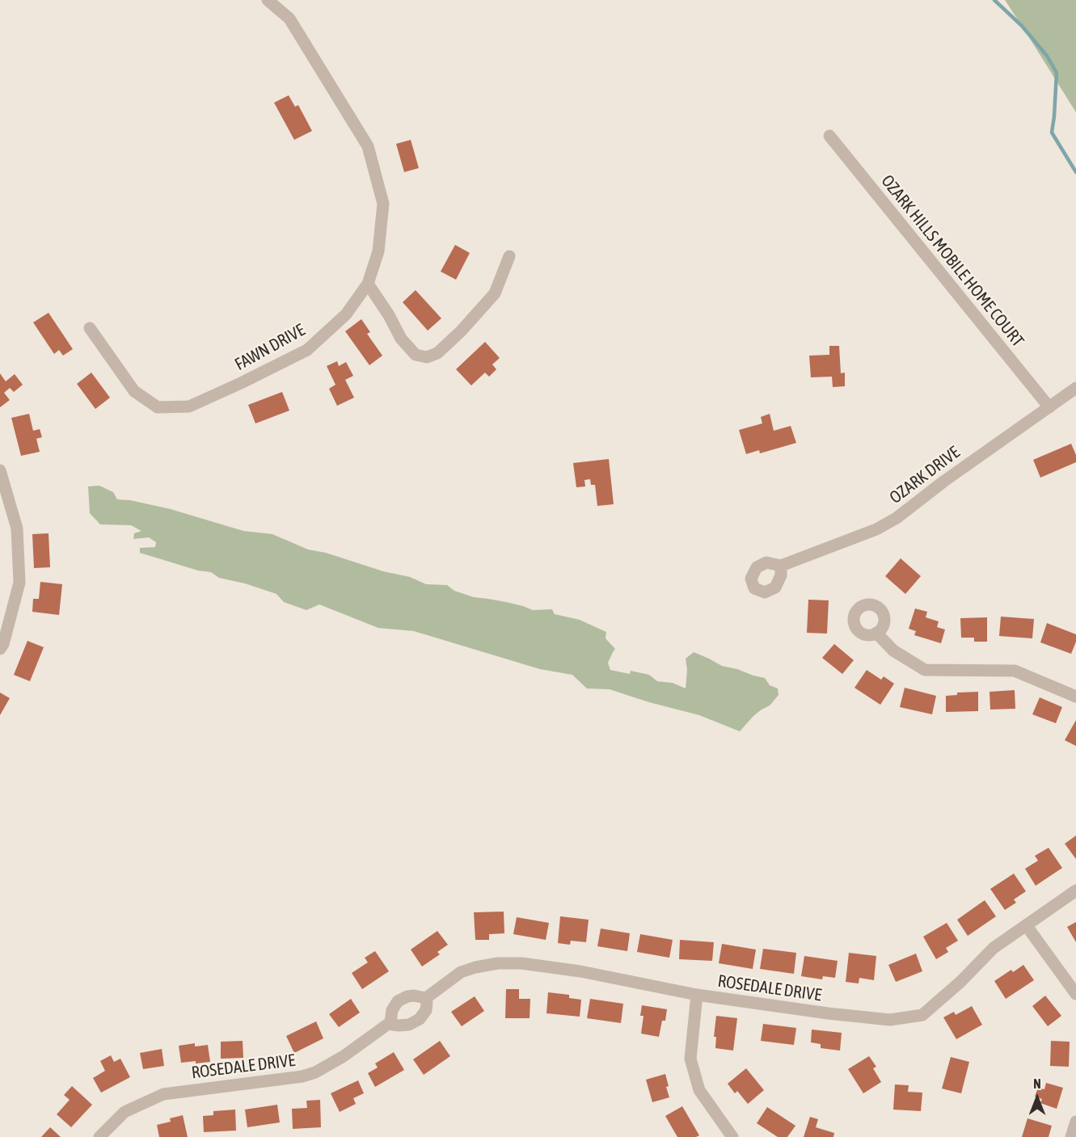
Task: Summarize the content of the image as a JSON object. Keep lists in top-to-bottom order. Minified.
{"streets":{"street":["OZARK HILLS MOBILE HOME COURT","FAWN DRIVE","OZARK DRIVE","ROSEDALE DRIVE"]},"crossings":[["OZARK HILLS MOBILE HOME COURT","OZARK DRIVE"]],"north":"top"}
